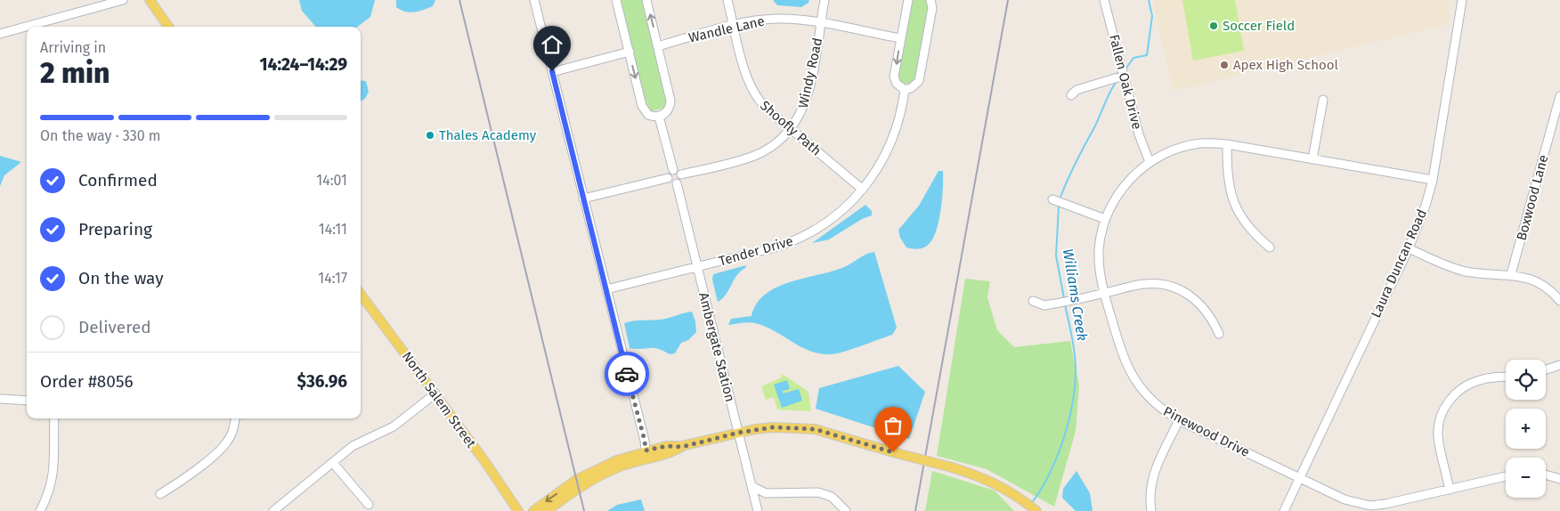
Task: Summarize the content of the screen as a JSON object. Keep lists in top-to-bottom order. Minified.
{"streets":{"main road":["North Salem Street"],"street":["Wandle Lane","Windy Road","Fallen Oak Drive","Shoofly Path","Boxwood Lane","Tender Drive","Laura Duncan Road","Ambergate Station","Pinewood Drive"]},"crossings":[["Wandle Lane","Windy Road"],["Wandle Lane","Shoofly Path"],["Windy Road","Shoofly Path"],["Windy Road","Ambergate Station"],["Fallen Oak Drive","Pinewood Drive"],["Shoofly Path","Tender Drive"],["Tender Drive","Ambergate Station"],["Laura Duncan Road","Pinewood Drive"]],"water":["Williams Creek"],"places":["Soccer Field","Apex High School","Thales Academy"],"page":{"heading":["2 min","Arriving in","14:24–14:29"],"panel":["Order #8056","$36.96"],"bar":"On the way · 330 m","list":[["Confirmed","14:01"],["Preparing","14:11"],["On the way","14:17"],"Delivered"],"map_buttons":["+","−"]}}
